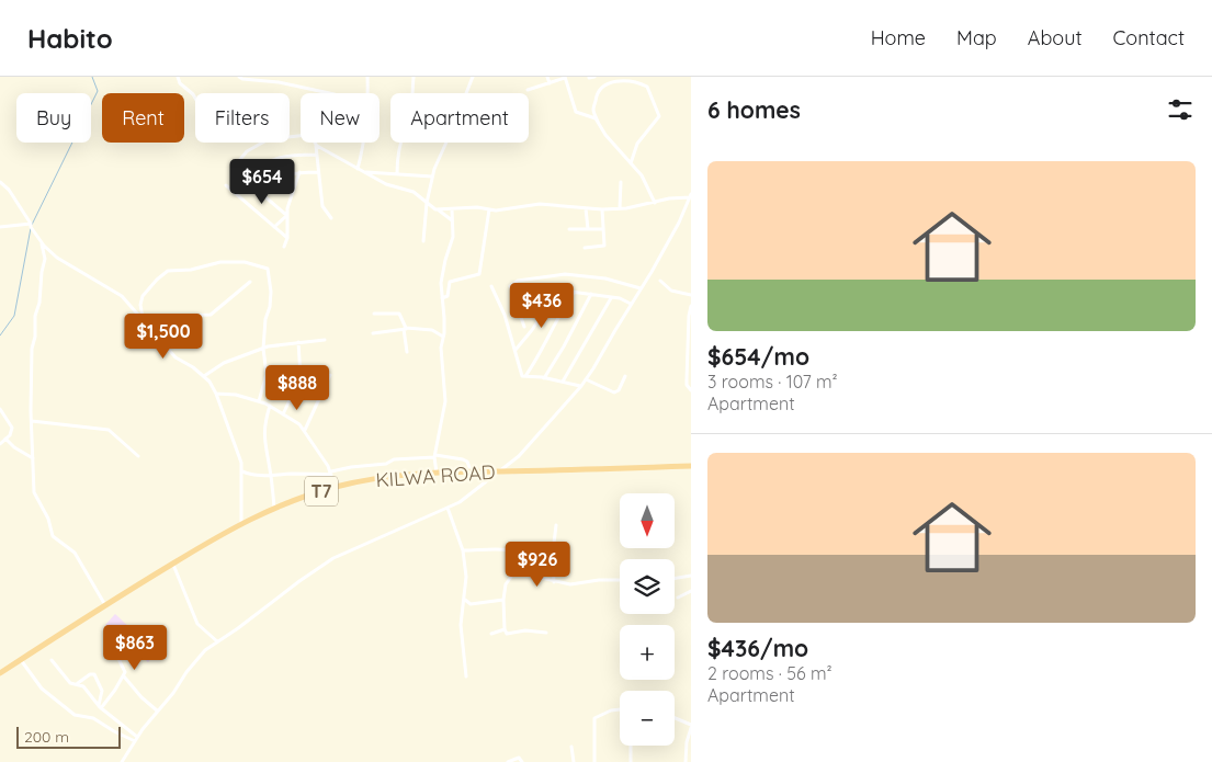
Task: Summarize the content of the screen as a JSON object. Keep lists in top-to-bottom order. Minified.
{"streets":{"highway":["KILWA ROAD","T7"]},"scale_bar":"200 m","north":"bottom","page":{"header":"Habito","nav":["Home","Map","About","Contact"],"heading":"6 homes","chip":["Buy","Rent","Filters","New","Apartment"],"list":[{"name":"$654/mo","note":"3 rooms · 107 m² · Apartment"},{"name":"$436/mo","note":"2 rooms · 56 m² · Apartment"}],"price":["$654","$436","$1,500","$888","$926","$863"],"map_buttons":["+","−"],"scale":"200 m"}}
